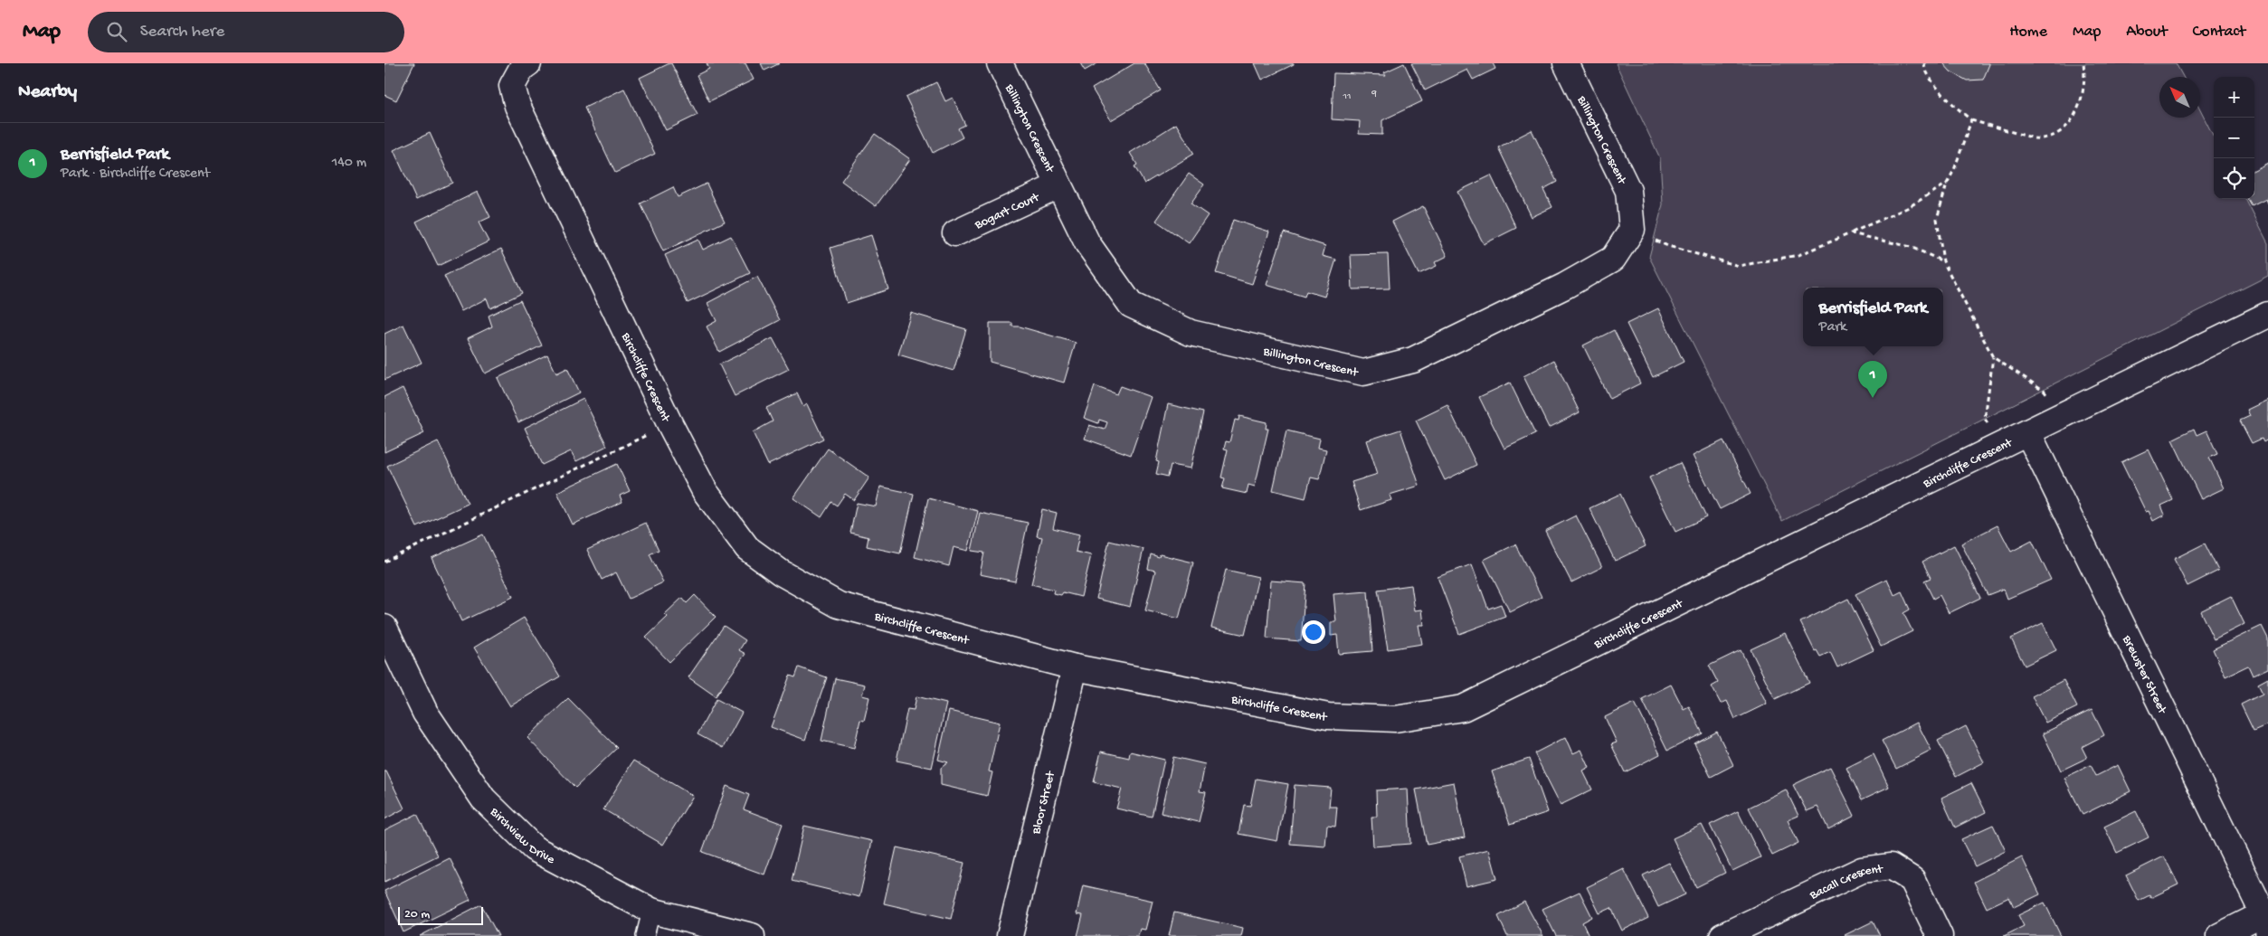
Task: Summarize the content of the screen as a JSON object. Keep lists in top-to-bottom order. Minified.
{"streets":{"street":["Billington Crescent","Bogart Court","Birchcliffe Crescent","Brewster Street","Bloor Street","Birchview Drive","Bacall Crescent"]},"crossings":[["Billington Crescent","Bogart Court"],["Birchcliffe Crescent","Brewster Street"],["Birchcliffe Crescent","Bloor Street"]],"house_numbers":["9","11"],"scale_bar":"20 m","north":"top left","page":{"header":"Map","search":"Search here","nav":["Home","Map","About","Contact"],"heading":"Nearby","map_buttons":["+","−"],"list":[{"mark":"1","name":"Berrisfield Park","note":"Park · Birchcliffe Crescent","value":"140 m"}],"popup":["Berrisfield Park","Park"],"pins":"1","scale":"20 m"}}
